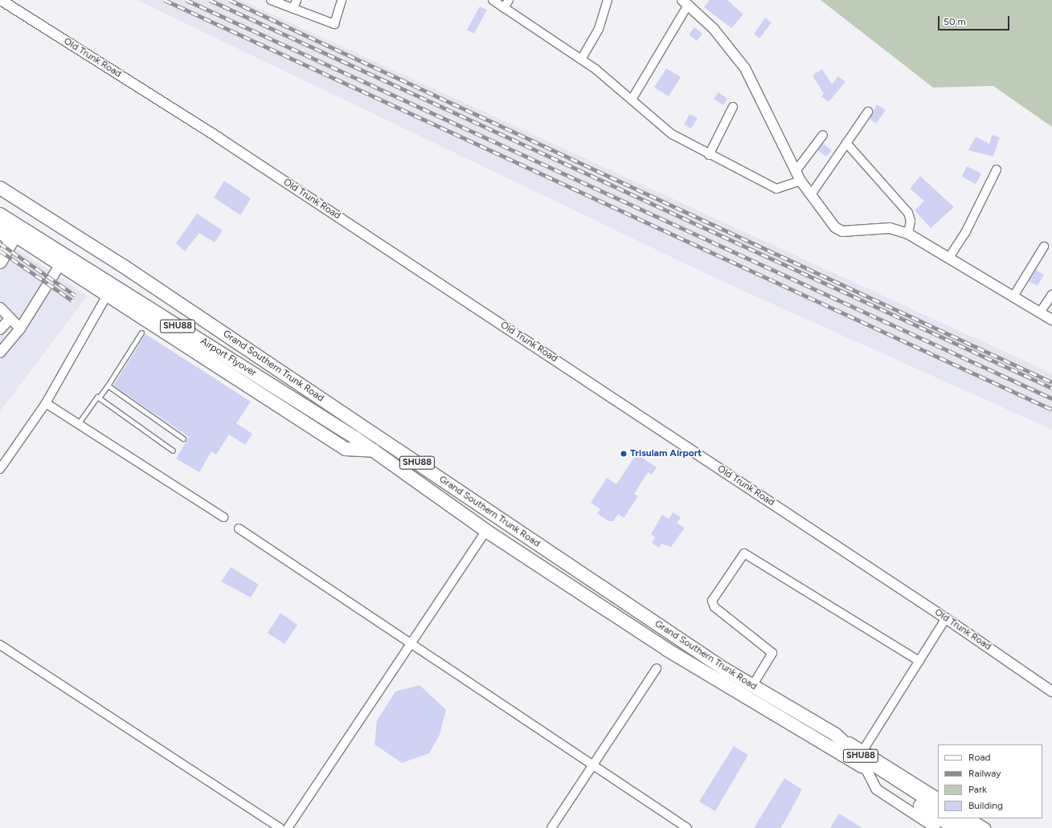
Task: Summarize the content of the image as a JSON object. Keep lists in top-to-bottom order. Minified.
{"streets":{"main road":["SHU88","Airport Flyover","Grand Southern Trunk Road"],"street":["Old Trunk Road"]},"crossings":[["SHU88","Grand Southern Trunk Road"],["Airport Flyover","Grand Southern Trunk Road"]],"places":["Trisulam Airport"],"legend":["Road","Railway","Park","Building"],"scale_bar":"50 m"}
